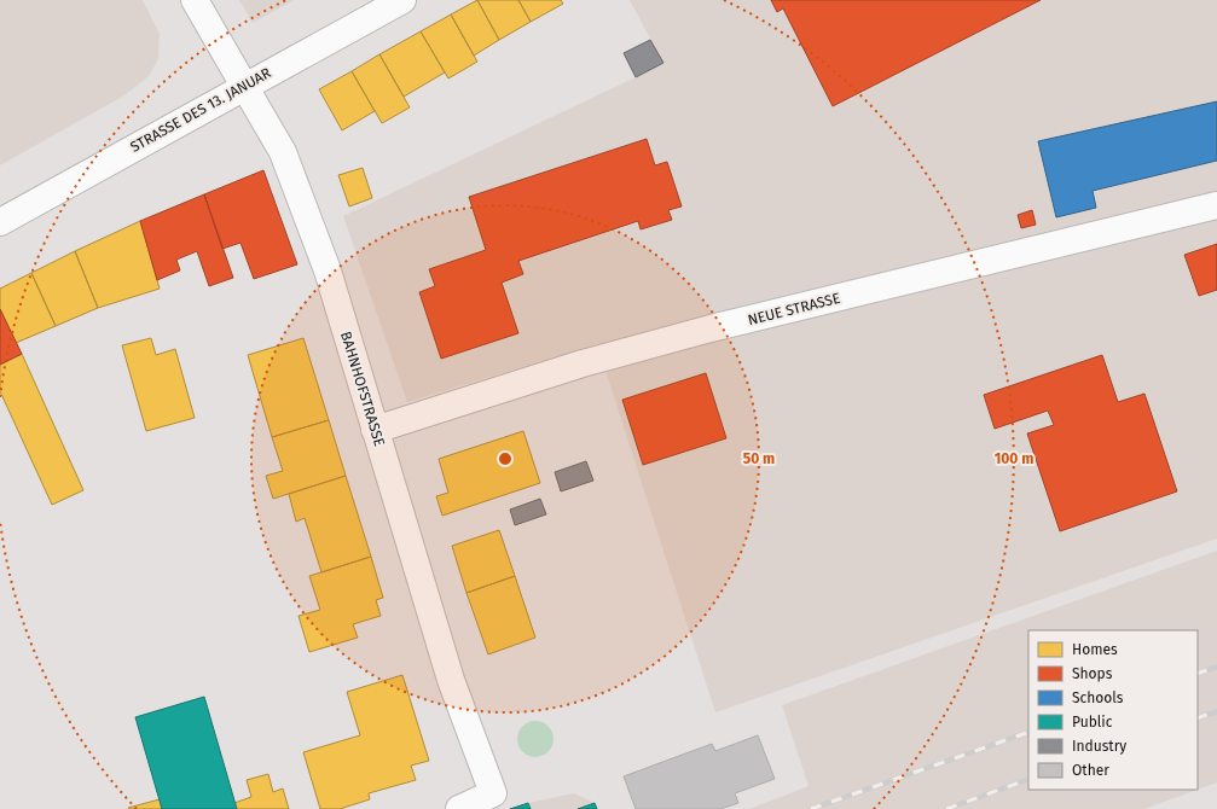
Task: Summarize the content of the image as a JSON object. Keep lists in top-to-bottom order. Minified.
{"streets":{"street":["STRASSE DES 13. JANUAR","NEUE STRASSE","BAHNHOFSTRASSE"]},"crossings":[["STRASSE DES 13. JANUAR","BAHNHOFSTRASSE"],["NEUE STRASSE","BAHNHOFSTRASSE"]],"legend":["Homes","Shops","Schools","Public","Industry","Other"],"rings":["50 m","100 m"]}
